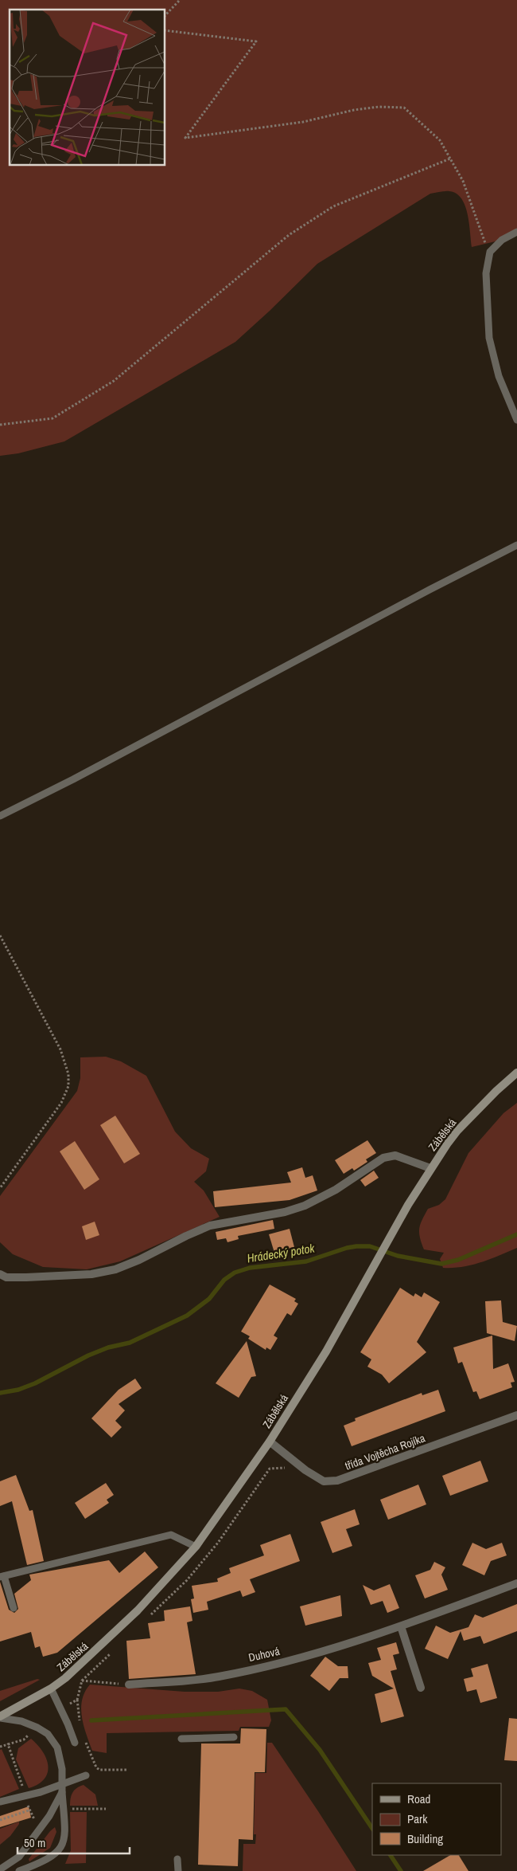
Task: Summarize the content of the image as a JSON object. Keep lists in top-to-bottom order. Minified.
{"streets":{"main road":["Zábělská"],"street":["třída Vojtěcha Rojíka","Duhová"]},"crossings":[["Zábělská","třída Vojtěcha Rojíka"]],"water":["Hrádecký potok"],"legend":["Road","Park","Building"],"scale_bar":"50 m"}
